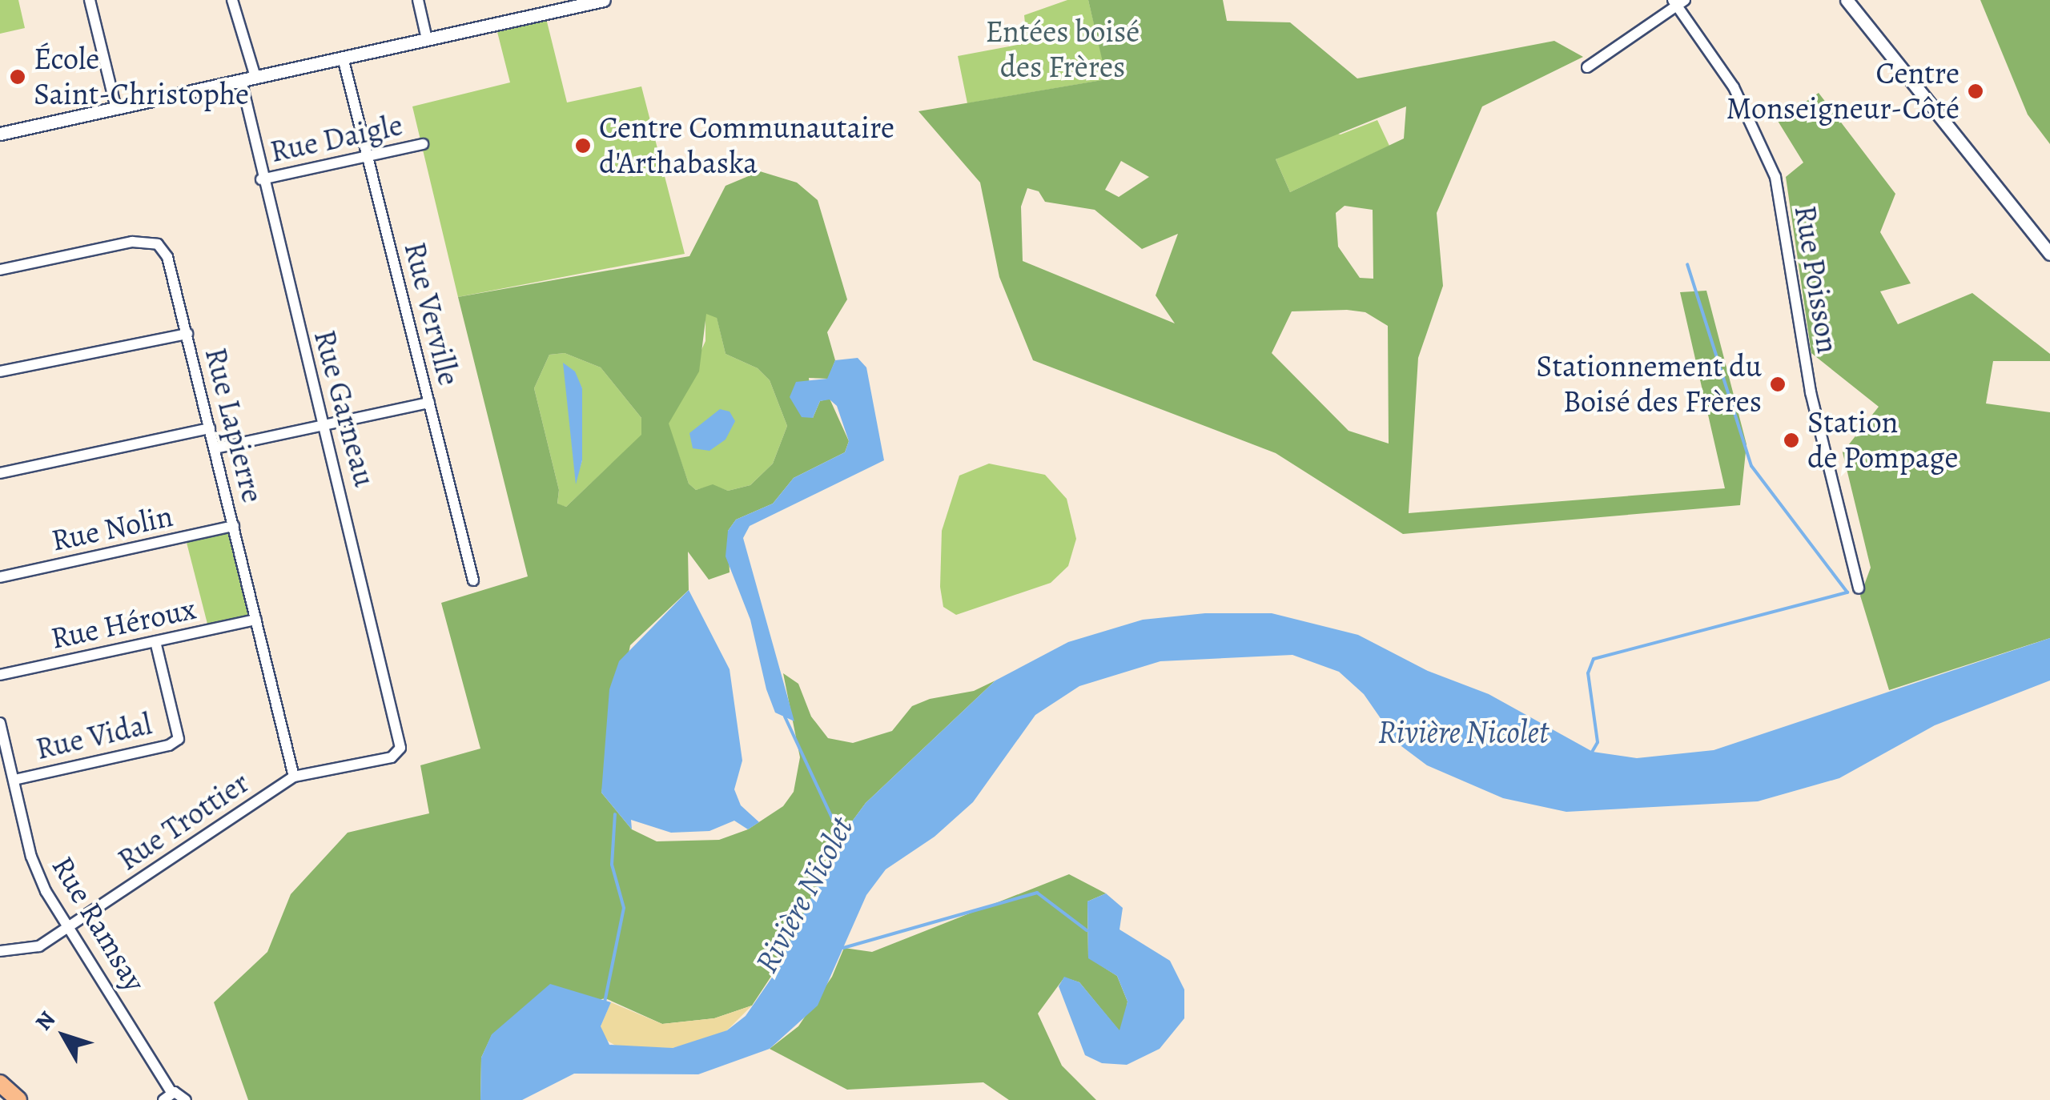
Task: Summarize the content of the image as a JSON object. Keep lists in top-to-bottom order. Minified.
{"streets":{"street":["Rue Daigle","Rue Poisson","Rue Verville","Rue Garneau","Rue Lapierre","Rue Nolin","Rue Héroux","Rue Vidal","Rue Trottier","Rue Ramsay"]},"crossings":[["Rue Daigle","Rue Verville"],["Rue Daigle","Rue Garneau"],["Rue Garneau","Rue Trottier"],["Rue Lapierre","Rue Nolin"],["Rue Lapierre","Rue Héroux"],["Rue Lapierre","Rue Trottier"],["Rue Héroux","Rue Vidal"],["Rue Vidal","Rue Ramsay"],["Rue Trottier","Rue Ramsay"]],"water":["Rivière Nicolet"],"parks":["Entées boisé des Frères"],"places":["École Saint-Christophe","Centre Monseigneur-Côté","Centre Communautaire d'Arthabaska","Stationnement du Boisé des Frères","Station de Pompage"],"north":"top left"}
